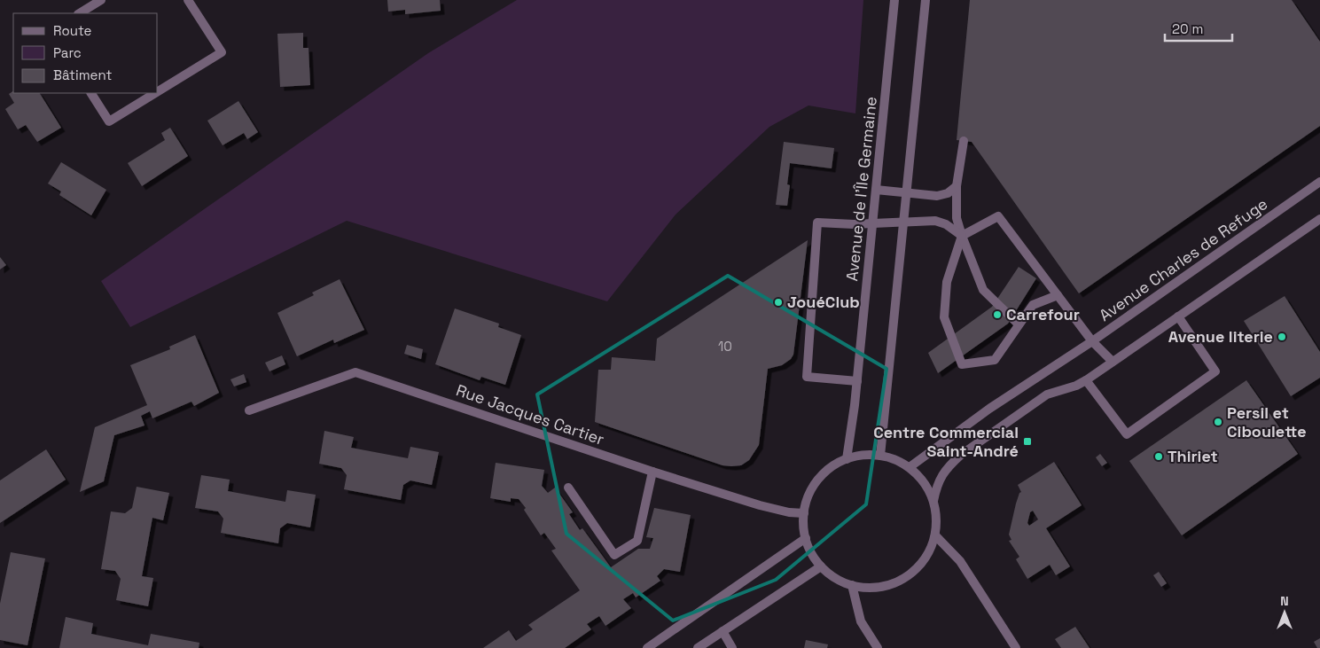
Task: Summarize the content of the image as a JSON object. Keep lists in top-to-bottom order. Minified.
{"streets":{"street":["Avenue de l'Île Germaine","Avenue Charles de Refuge","Rue Jacques Cartier"]},"crossings":[["Avenue de l'Île Germaine","Avenue Charles de Refuge"],["Avenue de l'Île Germaine","Rue Jacques Cartier"],["Avenue Charles de Refuge","Rue Jacques Cartier"]],"places":{"other":["JouéClub","Carrefour","Avenue literie","Persil et Ciboulette","Thiriet"],"transit":["Centre Commercial Saint-André"]},"house_numbers":["10"],"legend":["Route","Parc","Bâtiment"],"scale_bar":"20 m","north":"top"}
